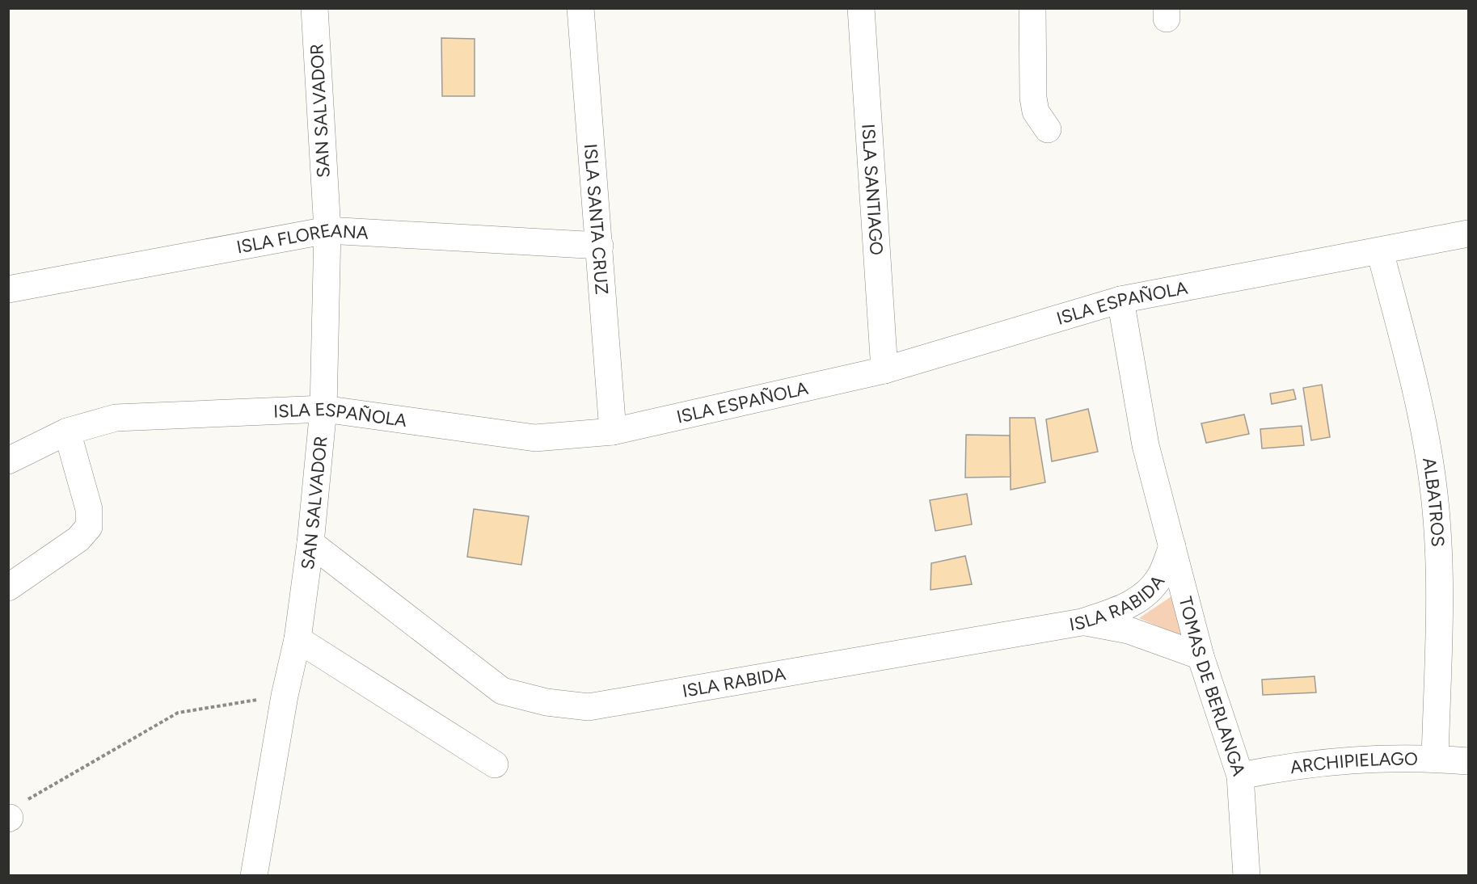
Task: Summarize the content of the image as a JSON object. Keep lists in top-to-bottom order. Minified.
{"streets":{"street":["SAN SALVADOR","ISLA SANTIAGO","ISLA SANTA CRUZ","ISLA FLOREANA","ISLA ESPAÑOLA","ALBATROS","ISLA RABIDA","TOMAS DE BERLANGA","ARCHIPIELAGO"]},"crossings":[["SAN SALVADOR","ISLA FLOREANA"],["SAN SALVADOR","ISLA ESPAÑOLA"],["SAN SALVADOR","ISLA RABIDA"],["ISLA SANTIAGO","ISLA ESPAÑOLA"],["ISLA SANTA CRUZ","ISLA FLOREANA"],["ISLA SANTA CRUZ","ISLA ESPAÑOLA"],["ISLA ESPAÑOLA","ALBATROS"],["ISLA ESPAÑOLA","TOMAS DE BERLANGA"],["ALBATROS","ARCHIPIELAGO"],["ISLA RABIDA","TOMAS DE BERLANGA"],["TOMAS DE BERLANGA","ARCHIPIELAGO"]]}
